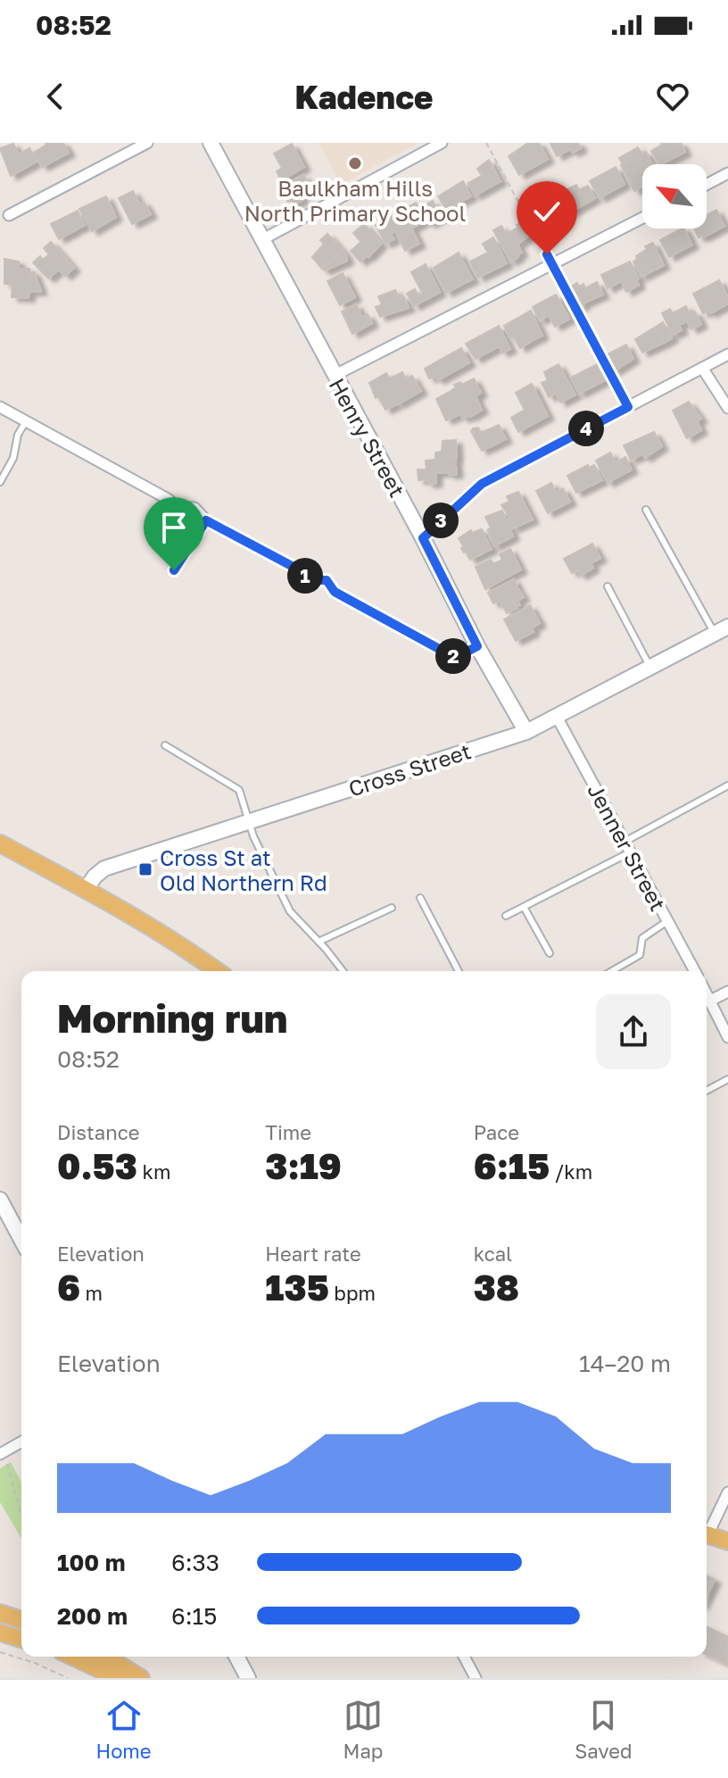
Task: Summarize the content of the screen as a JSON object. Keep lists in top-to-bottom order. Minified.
{"streets":{"street":["Henry Street","Cross Street","Jenner Street"]},"crossings":[["Henry Street","Cross Street"],["Cross Street","Jenner Street"]],"places":{"other":["Baulkham Hills North Primary School"],"transit":["Cross St at Old Northern Rd"]},"north":"top left","page":{"status":"08:52","header":"Kadence","pins":["4","3","1","2"],"heading":["Morning run","08:52"],"stats":[["Distance","0.53 km"],["Time","3:19"],["Pace","6:15 /km"],["Elevation","6 m"],["Heart rate","135 bpm"],["kcal","38"]],"chart":["Elevation","14–20 m"],"list":[{"name":"100 m","note":"6:33"},{"name":"200 m","note":"6:15"}],"tabs":["Home","Map","Saved"]}}
